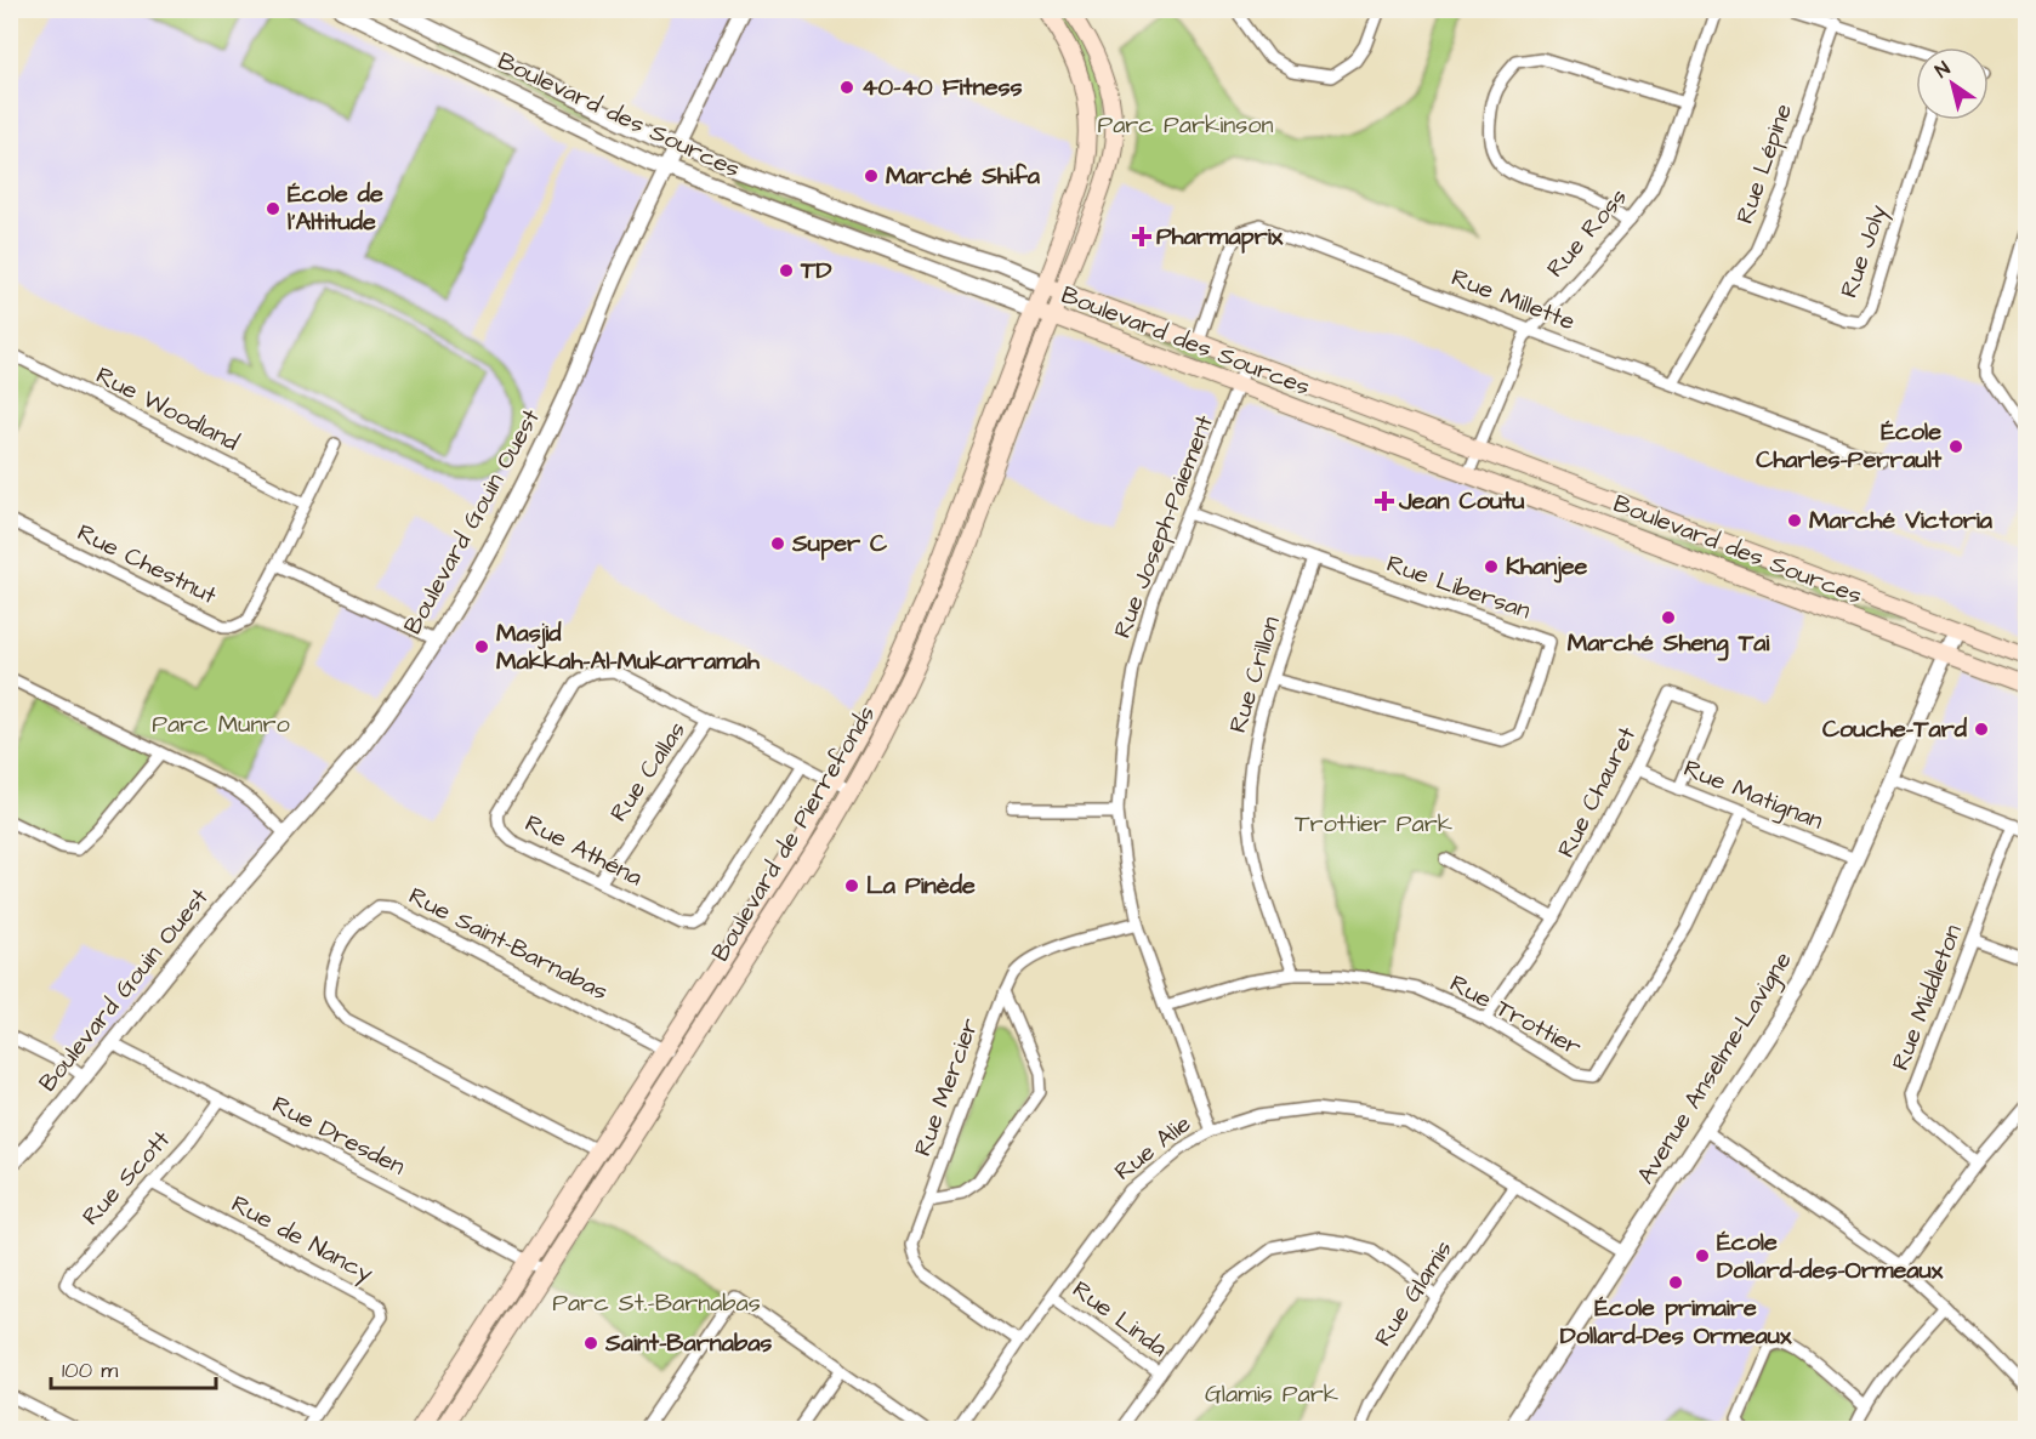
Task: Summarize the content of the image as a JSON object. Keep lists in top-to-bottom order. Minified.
{"streets":{"main road":["Boulevard des Sources","Boulevard de Pierrefonds"],"street":["Rue Lépine","Rue Ross","Rue Joly","Rue Millette","Rue Woodland","Boulevard Gouin Ouest","Rue Joseph-Paiement","Rue Chestnut","Rue Libersan","Rue Crillon","Rue Callas","Rue Chauret","Rue Matignan","Rue Athéna","Rue Saint-Barnabas","Rue Middleton","Rue Trottier","Avenue Anselme-Lavigne","Rue Mercier","Rue Dresden","Rue Alie","Rue Scott","Rue de Nancy","Rue Glamis","Rue Linda"]},"crossings":[["Boulevard des Sources","Rue Ross"],["Boulevard des Sources","Rue Millette"],["Boulevard des Sources","Boulevard Gouin Ouest"],["Boulevard des Sources","Rue Joseph-Paiement"],["Boulevard des Sources","Boulevard de Pierrefonds"],["Boulevard des Sources","Avenue Anselme-Lavigne"],["Rue Lépine","Rue Joly"],["Rue Lépine","Rue Millette"],["Rue Ross","Rue Millette"],["Rue Woodland","Rue Chestnut"],["Boulevard Gouin Ouest","Rue Dresden"],["Rue Joseph-Paiement","Rue Libersan"],["Rue Joseph-Paiement","Rue Trottier"],["Rue Joseph-Paiement","Rue Mercier"],["Rue Joseph-Paiement","Rue Alie"],["Rue Libersan","Rue Crillon"],["Rue Crillon","Rue Trottier"],["Rue Callas","Rue Athéna"],["Rue Chauret","Rue Matignan"],["Rue Chauret","Rue Trottier"],["Rue Matignan","Rue Trottier"],["Rue Matignan","Avenue Anselme-Lavigne"],["Boulevard de Pierrefonds","Rue Athéna"],["Boulevard de Pierrefonds","Rue Saint-Barnabas"],["Boulevard de Pierrefonds","Rue Dresden"],["Avenue Anselme-Lavigne","Rue Alie"],["Rue Mercier","Rue Alie"],["Rue Dresden","Rue Scott"],["Rue Alie","Rue Glamis"],["Rue Alie","Rue Linda"],["Rue Scott","Rue de Nancy"]],"parks":["Parc Parkinson","Parc Munro","Trottier Park","Parc St.-Barnabas","Glamis Park"],"places":{"other":["40-40 Fitness","Marché Shifa","École de l'Altitude","TD","École Charles-Perrault","Marché Victoria","Super C","Khanjee","Marché Sheng Tai","Masjid Makkah-Al-Mukarramah","Couche-Tard","La Pinède","École Dollard-des-Ormeaux","École primaire Dollard-Des Ormeaux","Saint-Barnabas"],"health":["Pharmaprix","Jean Coutu"]},"scale_bar":"100 m","north":"top left"}
